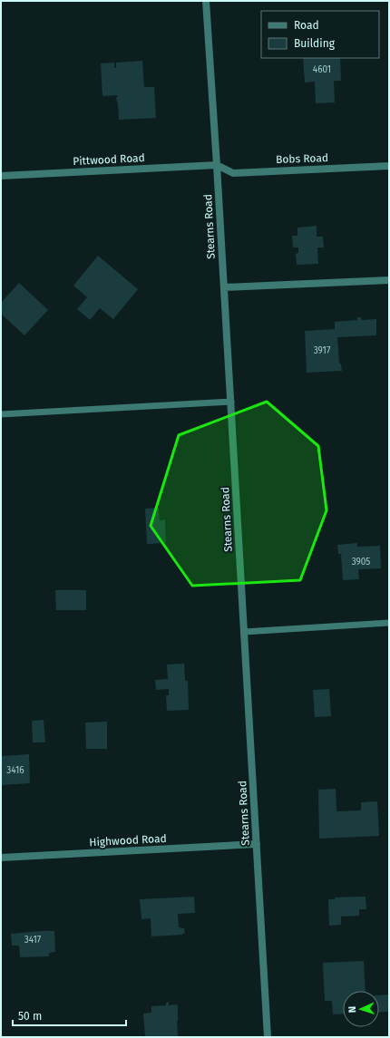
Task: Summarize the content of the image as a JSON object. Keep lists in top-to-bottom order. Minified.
{"streets":{"street":["Bobs Road","Pittwood Road","Stearns Road","Highwood Road"]},"crossings":[["Bobs Road","Pittwood Road"],["Bobs Road","Stearns Road"],["Pittwood Road","Stearns Road"],["Stearns Road","Highwood Road"]],"house_numbers":["4601","3917","3905","3416","3417"],"legend":["Road","Building"],"scale_bar":"50 m","north":"left"}
